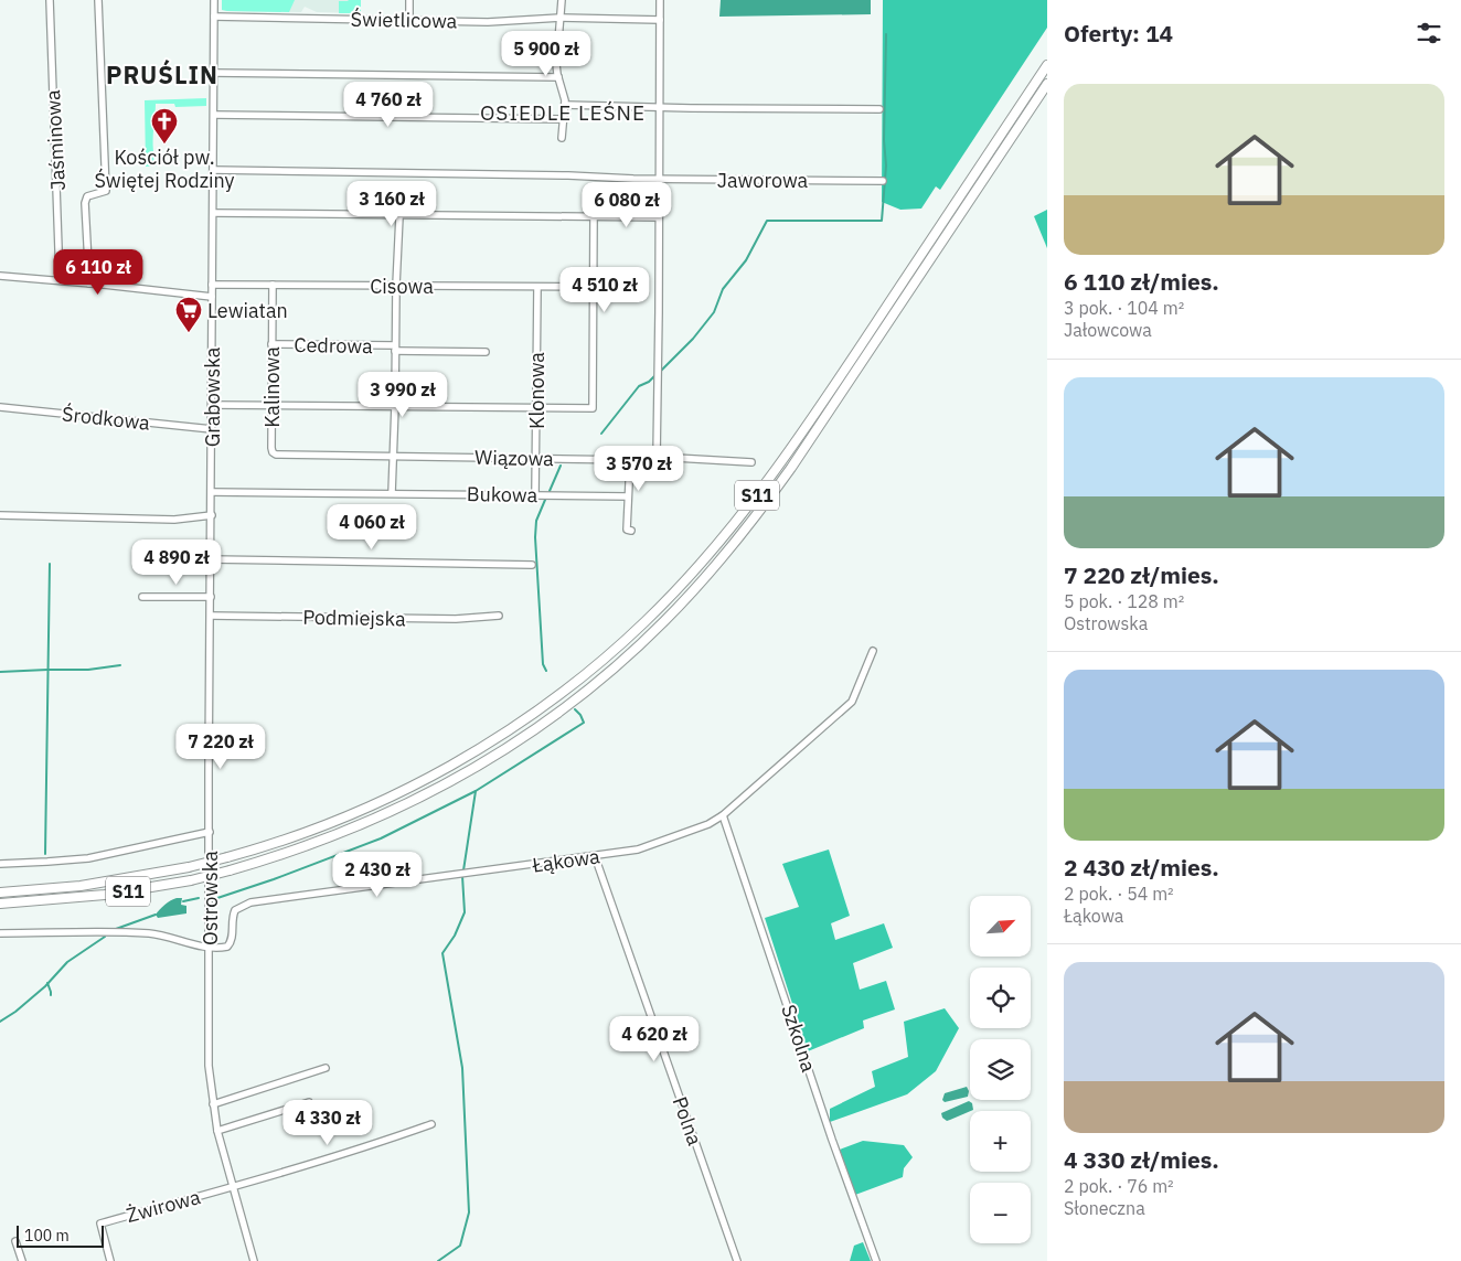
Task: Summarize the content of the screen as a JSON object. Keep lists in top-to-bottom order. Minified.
{"streets":{"highway":["S11"],"street":["Świetlicowa","Jaśminowa","Jaworowa","Cisowa","Cedrowa","Kalinowa","Klonowa","Grabowska","Środkowa","Wiązowa","Bukowa","Podmiejska","Łąkowa","Ostrowska","Szkolna","Polna","Żwirowa"]},"crossings":[["Świetlicowa","Grabowska"],["Jaworowa","Grabowska"],["Cisowa","Kalinowa"],["Cisowa","Klonowa"],["Cisowa","Grabowska"],["Cedrowa","Kalinowa"],["Kalinowa","Wiązowa"],["Klonowa","Wiązowa"],["Klonowa","Bukowa"],["Grabowska","Środkowa"],["Grabowska","Bukowa"],["Grabowska","Ostrowska"],["Podmiejska","Ostrowska"],["Łąkowa","Ostrowska"],["Łąkowa","Szkolna"],["Łąkowa","Polna"],["Ostrowska","Żwirowa"]],"districts":["PRUŚLIN","OSIEDLE LEŚNE"],"places":{"church":["Kościół pw. Świętej Rodziny"],"supermarket":["Lewiatan"]},"scale_bar":"100 m","north":"top right","page":{"heading":"Oferty: 14","price":["5 900 zł","4 760 zł","3 160 zł","6 080 zł","6 110 zł","4 510 zł","3 990 zł","3 570 zł","4 060 zł","4 890 zł","7 220 zł","2 430 zł","4 620 zł","4 330 zł"],"list":[{"name":"6 110 zł/mies.","note":"3 pok. · 104 m² · Jałowcowa"},{"name":"7 220 zł/mies.","note":"5 pok. · 128 m² · Ostrowska"},{"name":"2 430 zł/mies.","note":"2 pok. · 54 m² · Łąkowa"},{"name":"4 330 zł/mies.","note":"2 pok. · 76 m² · Słoneczna"}],"map_buttons":["+","−"],"scale":"100 m"}}
